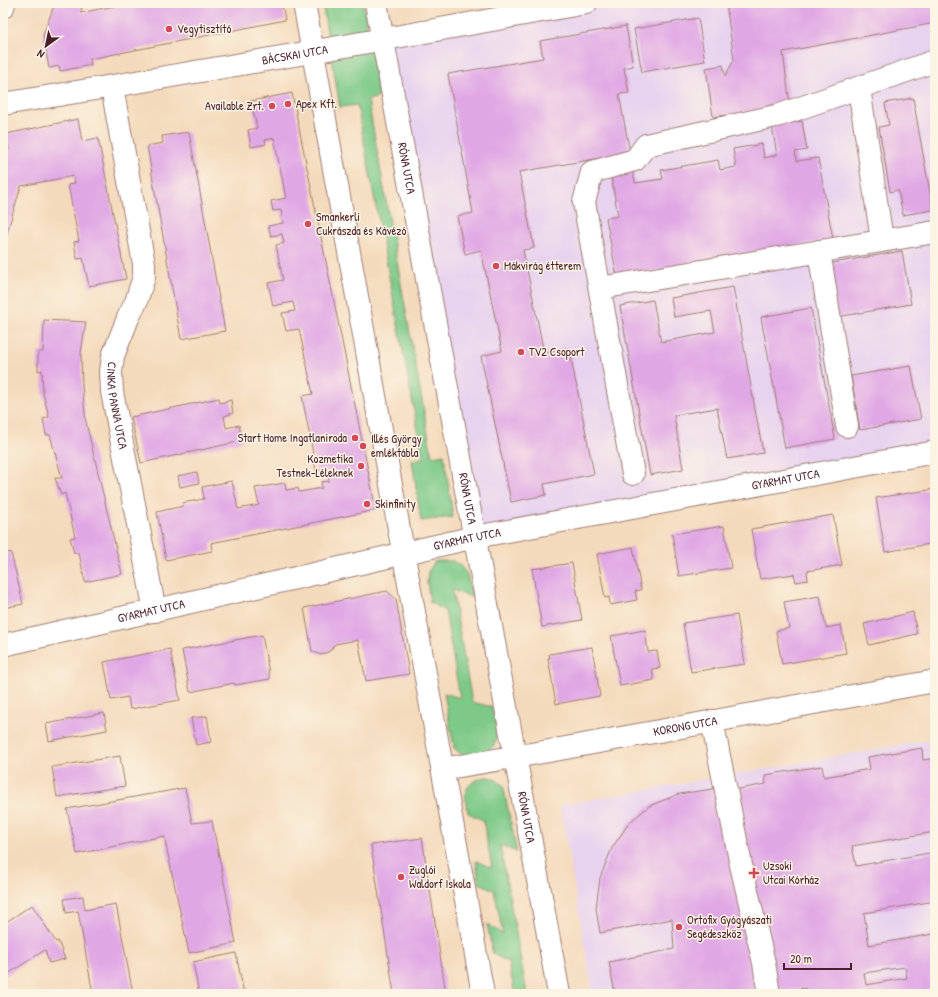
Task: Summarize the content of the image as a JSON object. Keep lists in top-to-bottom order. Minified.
{"streets":{"street":["BÁCSKAI UTCA","RÓNA UTCA","CINKA PANNA UTCA","GYARMAT UTCA","KORONG UTCA"]},"crossings":[["BÁCSKAI UTCA","RÓNA UTCA"],["BÁCSKAI UTCA","CINKA PANNA UTCA"],["RÓNA UTCA","GYARMAT UTCA"],["RÓNA UTCA","KORONG UTCA"],["CINKA PANNA UTCA","GYARMAT UTCA"]],"places":{"other":["Vegytisztító","Apex Kft.","Available Zrt.","Smankerli Cukrászda és Kávézó","Mákvirág étterem","TV2 Csoport","Start Home Ingatlaniroda","Illés György emléktábla","Kozmetika Testnek-Léleknek","Skinfinity","Zuglói Waldorf Iskola","Ortofix Gyógyászati Segédeszköz"],"health":["Uzsoki Utcai Kórház"]},"scale_bar":"20 m","north":"bottom left"}
